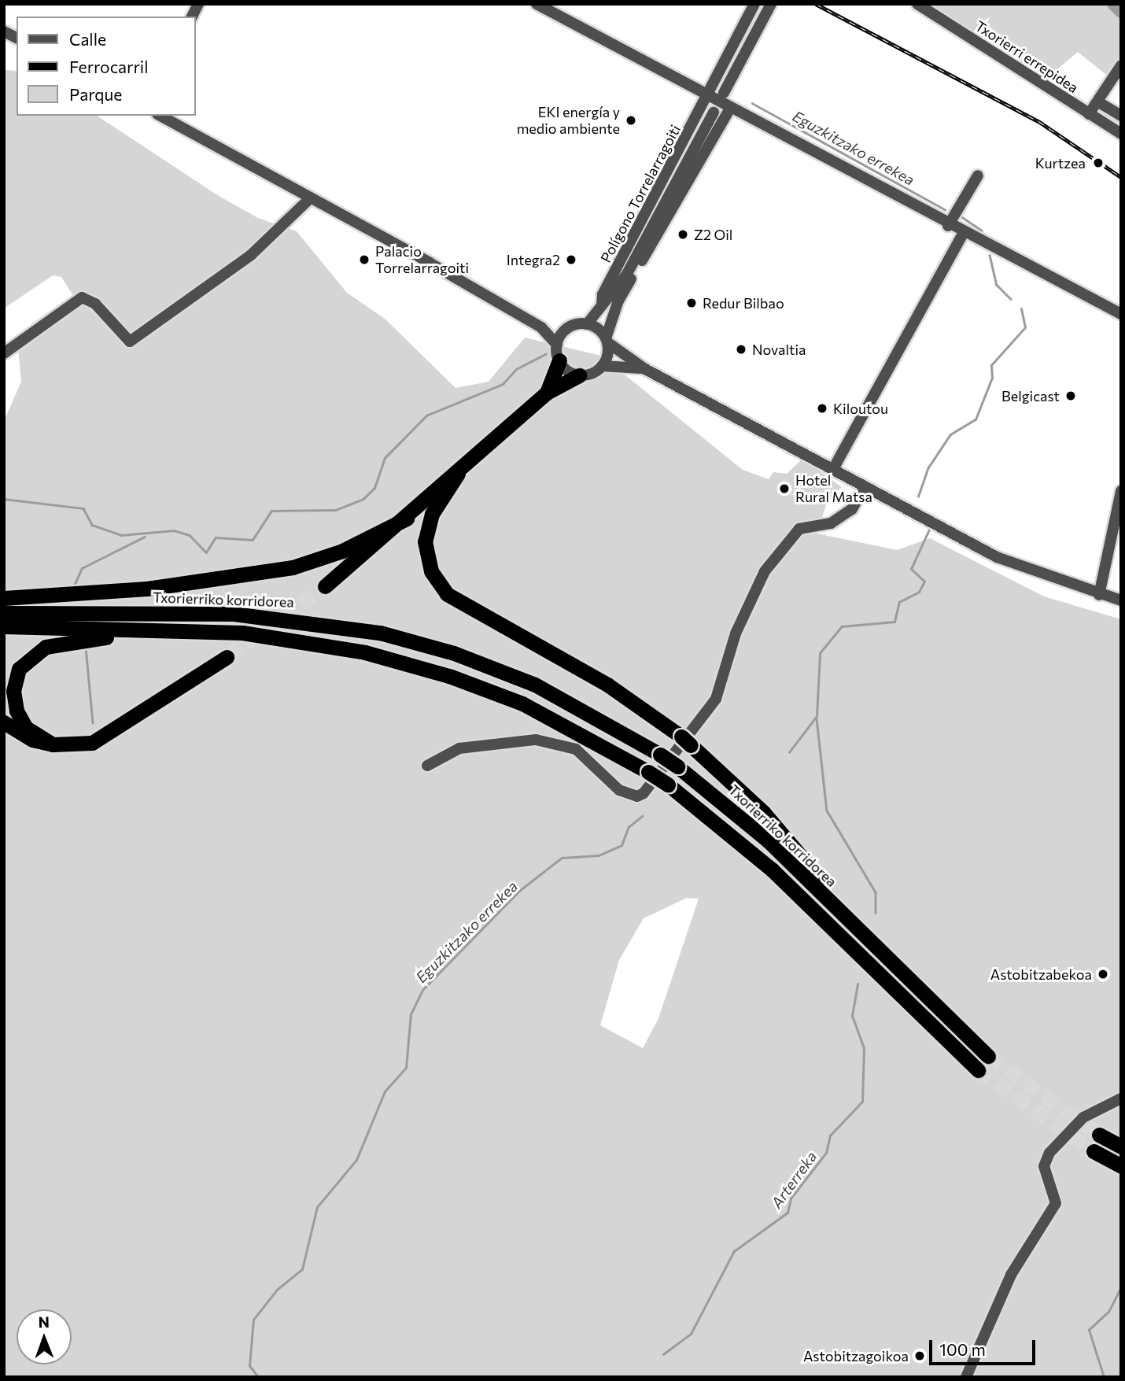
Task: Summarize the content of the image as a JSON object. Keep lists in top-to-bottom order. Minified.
{"streets":{"highway":["Txorierriko korridorea"],"street":["Txorierri errepidea","Polígono Torrelarragoiti"]},"water":["Eguzkitzako errekea","Arterreka"],"places":["EKI energía y medio ambiente","Kurtzea","Z2 Oil","Palacio Torrelarragoiti","Integra2","Redur Bilbao","Novaltia","Belgicast","Kiloutou","Hotel Rural Matsa","Astobitzabekoa","Astobitzagoikoa"],"legend":["Calle","Ferrocarril","Parque"],"scale_bar":"100 m","north":"top"}
